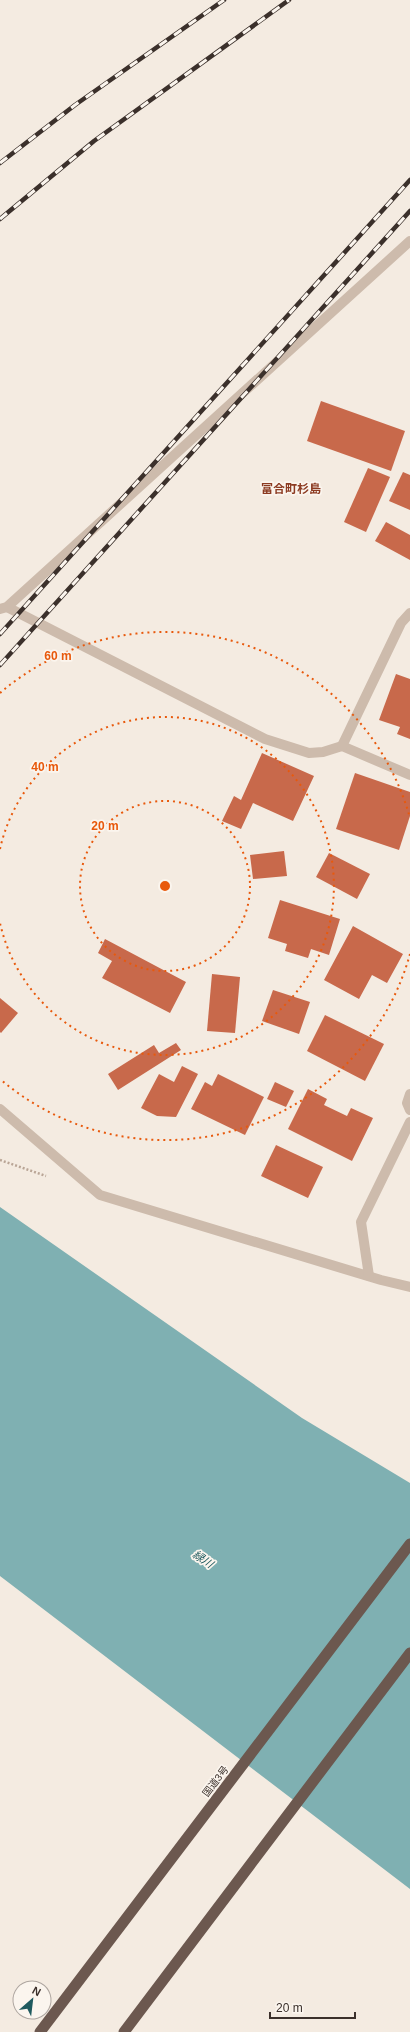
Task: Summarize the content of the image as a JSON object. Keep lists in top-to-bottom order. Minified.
{"streets":{"highway":["国道3号"]},"districts":["富合町杉島"],"water":["緑川"],"scale_bar":"20 m","north":"top right","rings":["60 m","40 m","20 m"]}
